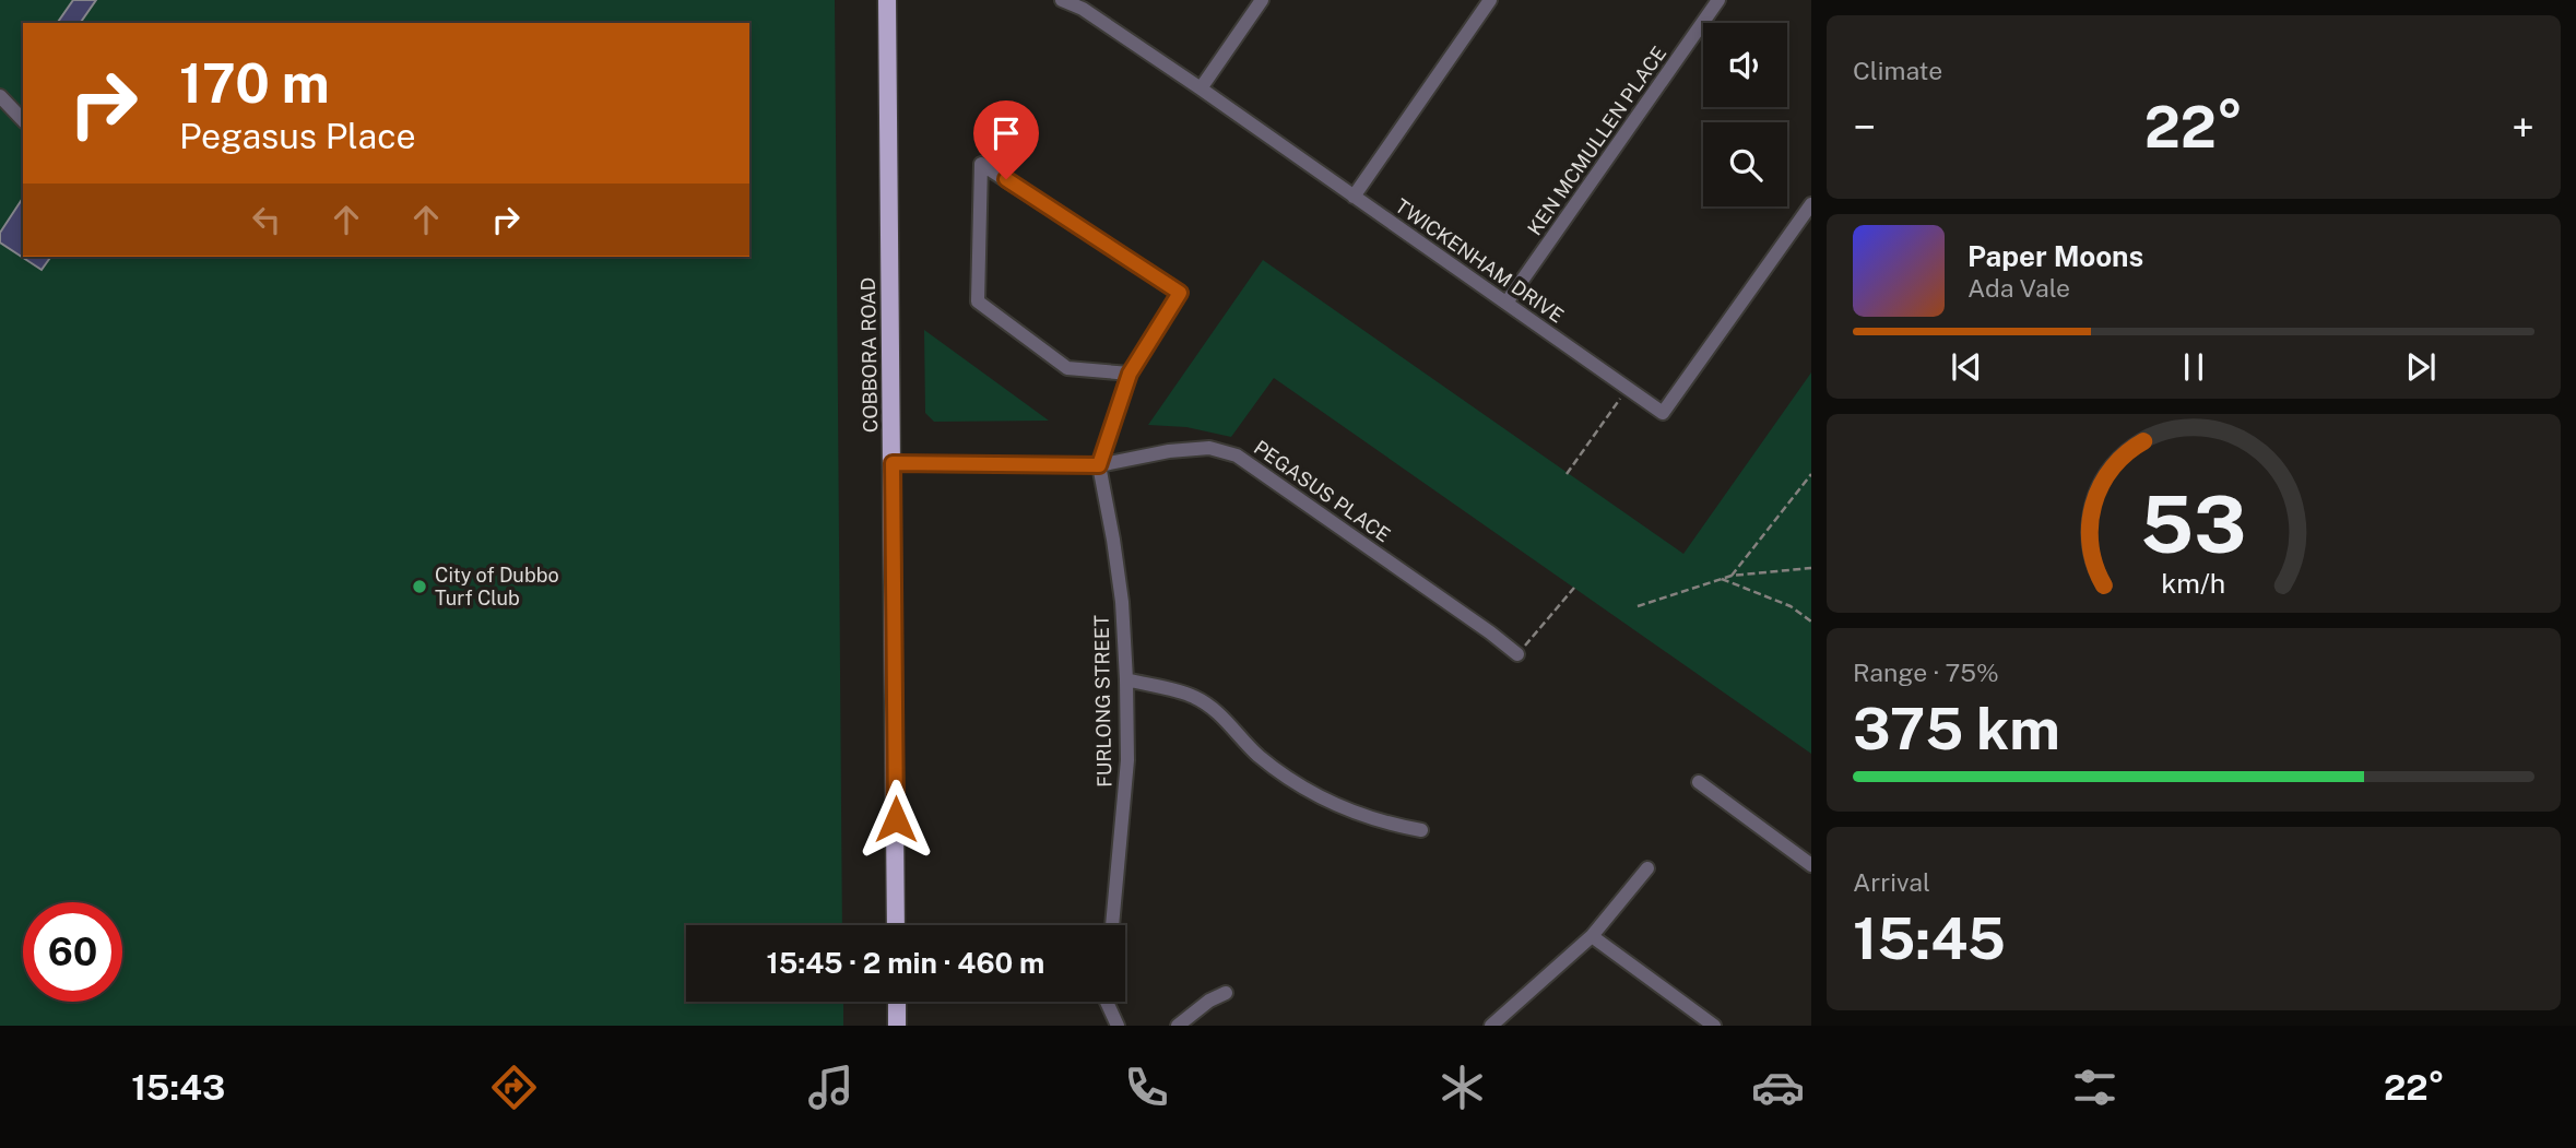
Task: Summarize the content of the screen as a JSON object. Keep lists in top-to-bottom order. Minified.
{"streets":{"main road":["COBBORA ROAD"],"street":["KEN MCMULLEN PLACE","TWICKENHAM DRIVE","PEGASUS PLACE","FURLONG STREET"]},"crossings":[["KEN MCMULLEN PLACE","TWICKENHAM DRIVE"],["COBBORA ROAD","PEGASUS PLACE"],["PEGASUS PLACE","FURLONG STREET"]],"places":["City of Dubbo Turf Club"],"page":{"tile":["Climate",["Range · 75%","375 km"],["Arrival","15:45"]],"turn":["170 m","Pegasus Place"],"heat":["−","22°","+"],"song":["Paper Moons","Ada Vale"],"limit":"60","trip":"15:45 · 2 min · 460 m","tabs":["15:43","22°"],"gauge":["53","km/h"]}}
